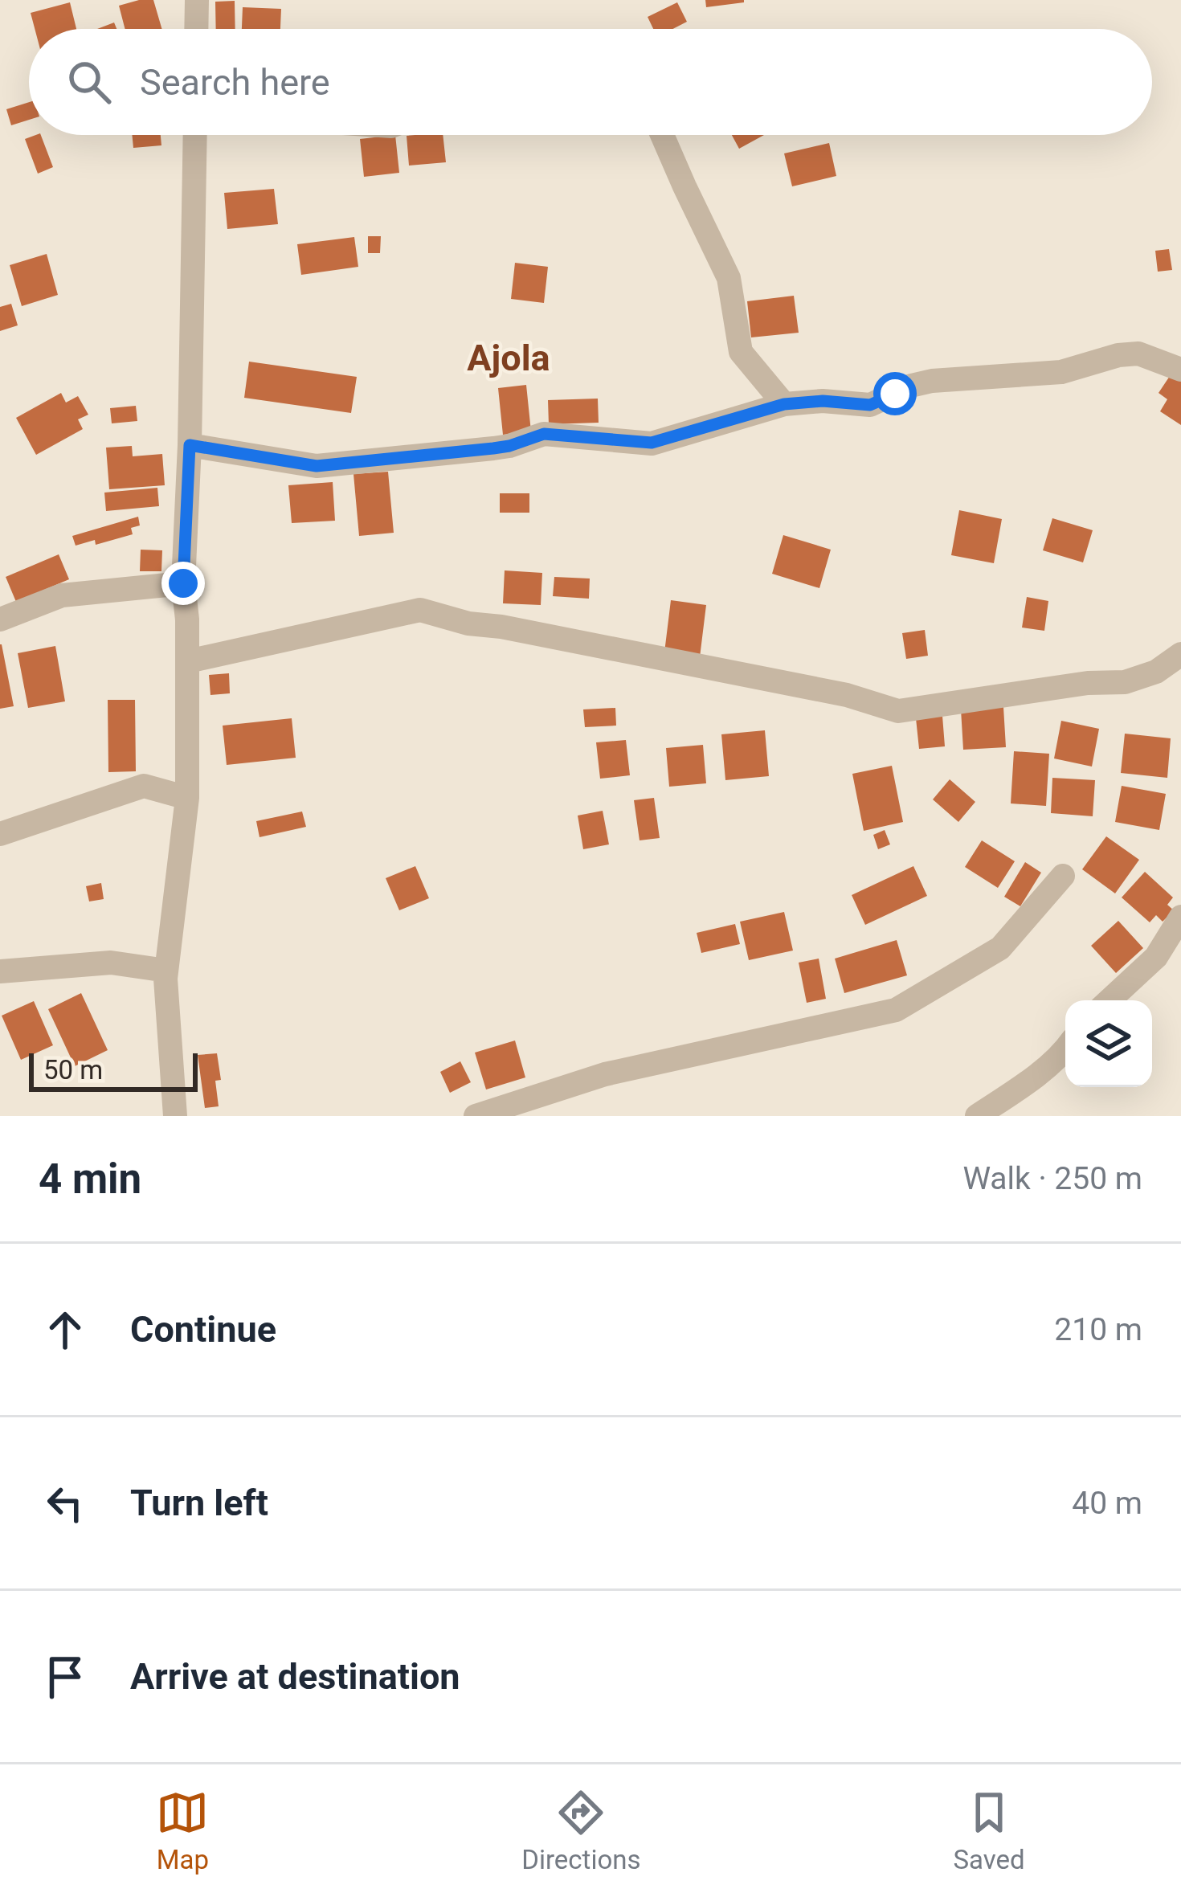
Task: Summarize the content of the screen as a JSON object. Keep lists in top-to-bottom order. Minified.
{"districts":["Ajola"],"scale_bar":"50 m","page":{"search":"Search here","scale":"50 m","heading":["4 min","Walk · 250 m"],"list":[["Continue","210 m"],["Turn left","40 m"],"Arrive at destination"],"nav":["Map","Directions","Saved"]}}
